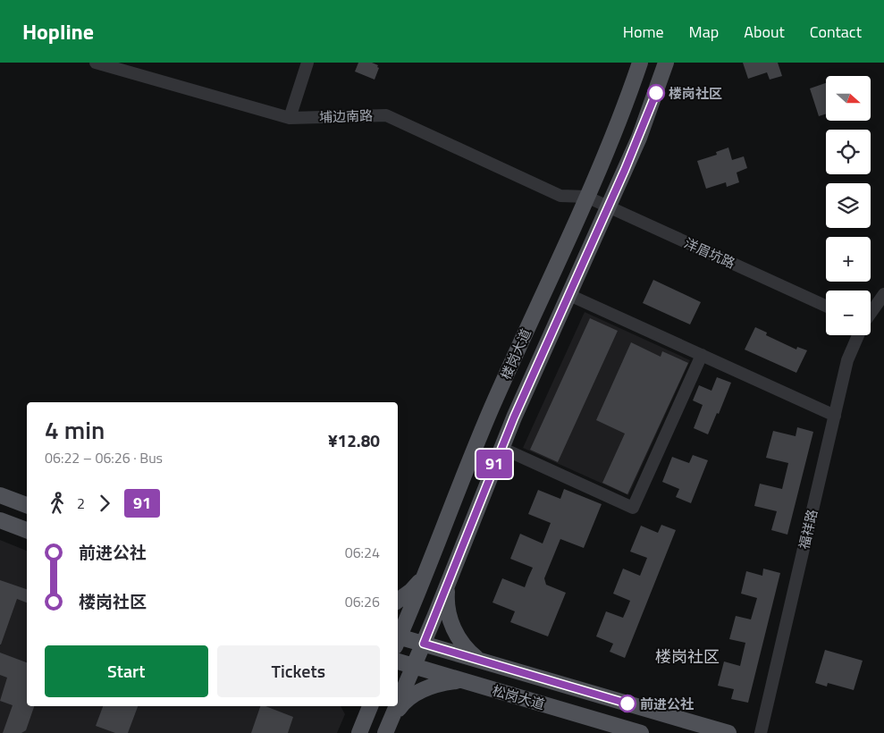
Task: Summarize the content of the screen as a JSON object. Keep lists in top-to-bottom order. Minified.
{"streets":{"main road":["楼岗大道","松岗大道"],"street":["埔边南路","洋眉坑路","福祥路"]},"crossings":[["埔边南路","洋眉坑路"],["埔边南路","楼岗大道"],["洋眉坑路","楼岗大道"],["楼岗大道","松岗大道"]],"districts":["楼岗社区"],"places":["楼岗社区","前进公社"],"lines":["bus line 91"],"north":"right","page":{"header":"Hopline","nav":["Home","Map","About","Contact"],"on_map":"91","map_buttons":["+","−"],"heading":["4 min","06:22 – 06:26 · Bus","¥12.80"],"legs":["2","91"],"list":[{"name":"前进公社","value":"06:24"},{"name":"楼岗社区","value":"06:26"}],"buttons":["Start","Tickets"]}}
